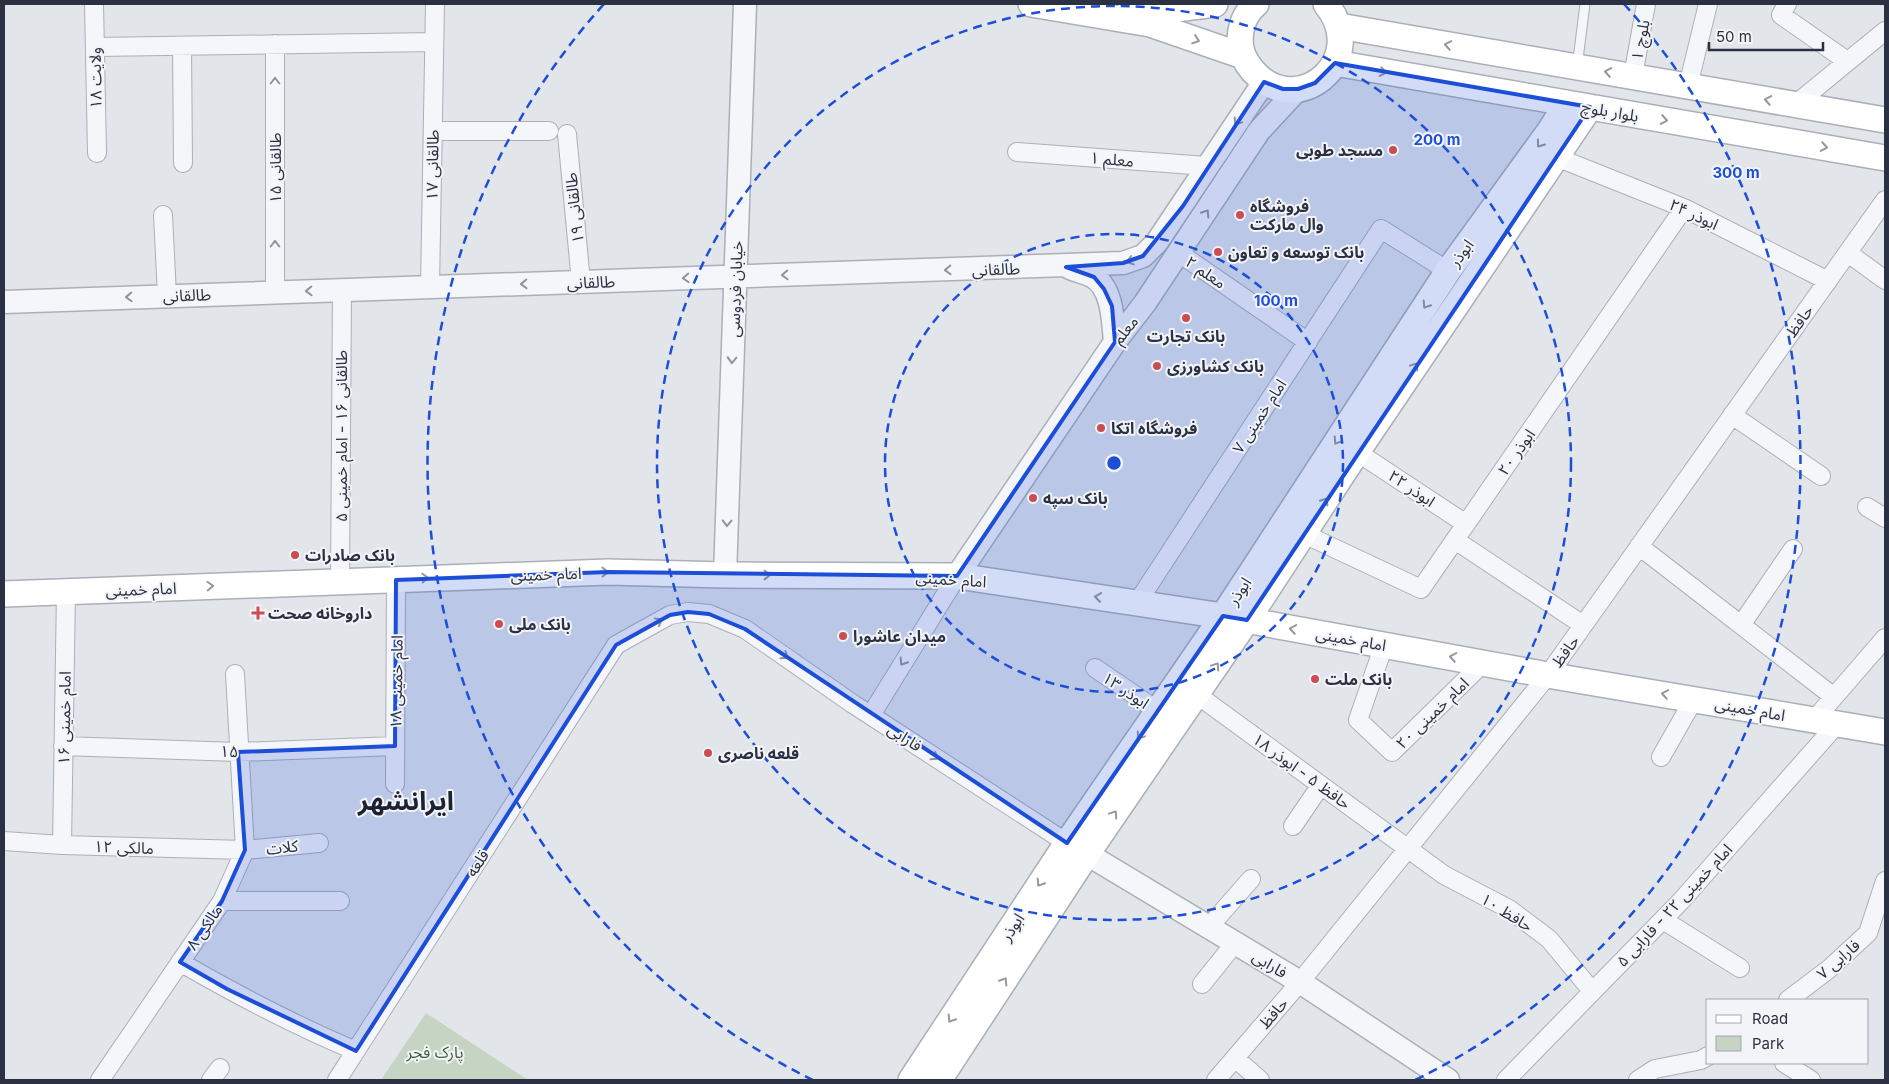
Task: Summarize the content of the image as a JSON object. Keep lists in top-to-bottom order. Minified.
{"streets":{"main road":["بلوار بلوچ","ابوذر","امام خمینی"],"street":["بلوچ ۱","ولایت ۱۸","معلم ۱","طالقانی ۱۷","طالقانی ۱۵","طالقانی ۱۹","ابوذر ۲۴","طالقانی","معلم ۲","خیابان فردوسی","حافظ","معلم","امام خمینی ۷","طالقانی ۱۶ - امام خمینی ۵","ابوذر ۲۰","ابوذر ۲۲","امام خمینی ۱۸","ابوذر ۱۳","امام خمینی ۲۰","امام خمینی ۱۶","فارابی","۱۵","حافظ ۵ - ابوذر ۱۸","مالکی ۱۲","کلات","قلعه","امام خمینی ۲۲ - فارابی ۵","حافظ ۱۰","مالکی ۸","فارابی ۷"]},"crossings":[["بلوار بلوچ","ابوذر"],["معلم ۱","طالقانی"],["طالقانی ۱۷","طالقانی"],["طالقانی ۱۵","طالقانی"],["طالقانی ۱۹","طالقانی"],["ابوذر ۲۴","ابوذر"],["ابوذر ۲۴","حافظ"],["ابوذر ۲۴","ابوذر ۲۰"],["ابوذر","امام خمینی ۷"],["ابوذر","ابوذر ۲۰"],["ابوذر","ابوذر ۲۲"],["ابوذر","امام خمینی"],["ابوذر","ابوذر ۱۳"],["ابوذر","فارابی"],["ابوذر","حافظ ۵ - ابوذر ۱۸"],["طالقانی","خیابان فردوسی"],["طالقانی","طالقانی ۱۶ - امام خمینی ۵"],["معلم ۲","معلم"],["معلم ۲","امام خمینی ۷"],["خیابان فردوسی","امام خمینی"],["حافظ","امام خمینی"],["حافظ","فارابی"],["حافظ","حافظ ۵ - ابوذر ۱۸"],["حافظ","حافظ ۱۰"],["معلم","امام خمینی"],["امام خمینی ۷","امام خمینی"],["طالقانی ۱۶ - امام خمینی ۵","امام خمینی"],["ابوذر ۲۰","ابوذر ۲۲"],["امام خمینی","امام خمینی ۱۸"],["امام خمینی","امام خمینی ۲۰"],["امام خمینی","امام خمینی ۱۶"],["امام خمینی","امام خمینی ۲۲ - فارابی ۵"],["امام خمینی ۱۸","۱۵"],["امام خمینی ۱۶","۱۵"],["امام خمینی ۱۶","مالکی ۱۲"],["فارابی","قلعه"],["۱۵","مالکی ۸"],["حافظ ۵ - ابوذر ۱۸","حافظ ۱۰"],["مالکی ۱۲","کلات"],["مالکی ۱۲","مالکی ۸"],["کلات","مالکی ۸"],["امام خمینی ۲۲ - فارابی ۵","حافظ ۱۰"]],"one_way":["طالقانی","خیابان فردوسی","فارابی"],"districts":["ایرانشهر"],"parks":["پارک فجر"],"places":{"other":["مسجد طوبی","فروشگاه وال مارکت","بانک توسعه و تعاون","بانک تجارت","بانک کشاورزی","فروشگاه اتکا","بانک سپه","بانک صادرات","بانک ملی","میدان عاشورا","بانک ملت","قلعه ناصری"],"health":["داروخانه صحت"]},"legend":["Road","Park"],"scale_bar":"50 m","rings":["200 m","300 m","100 m"]}
